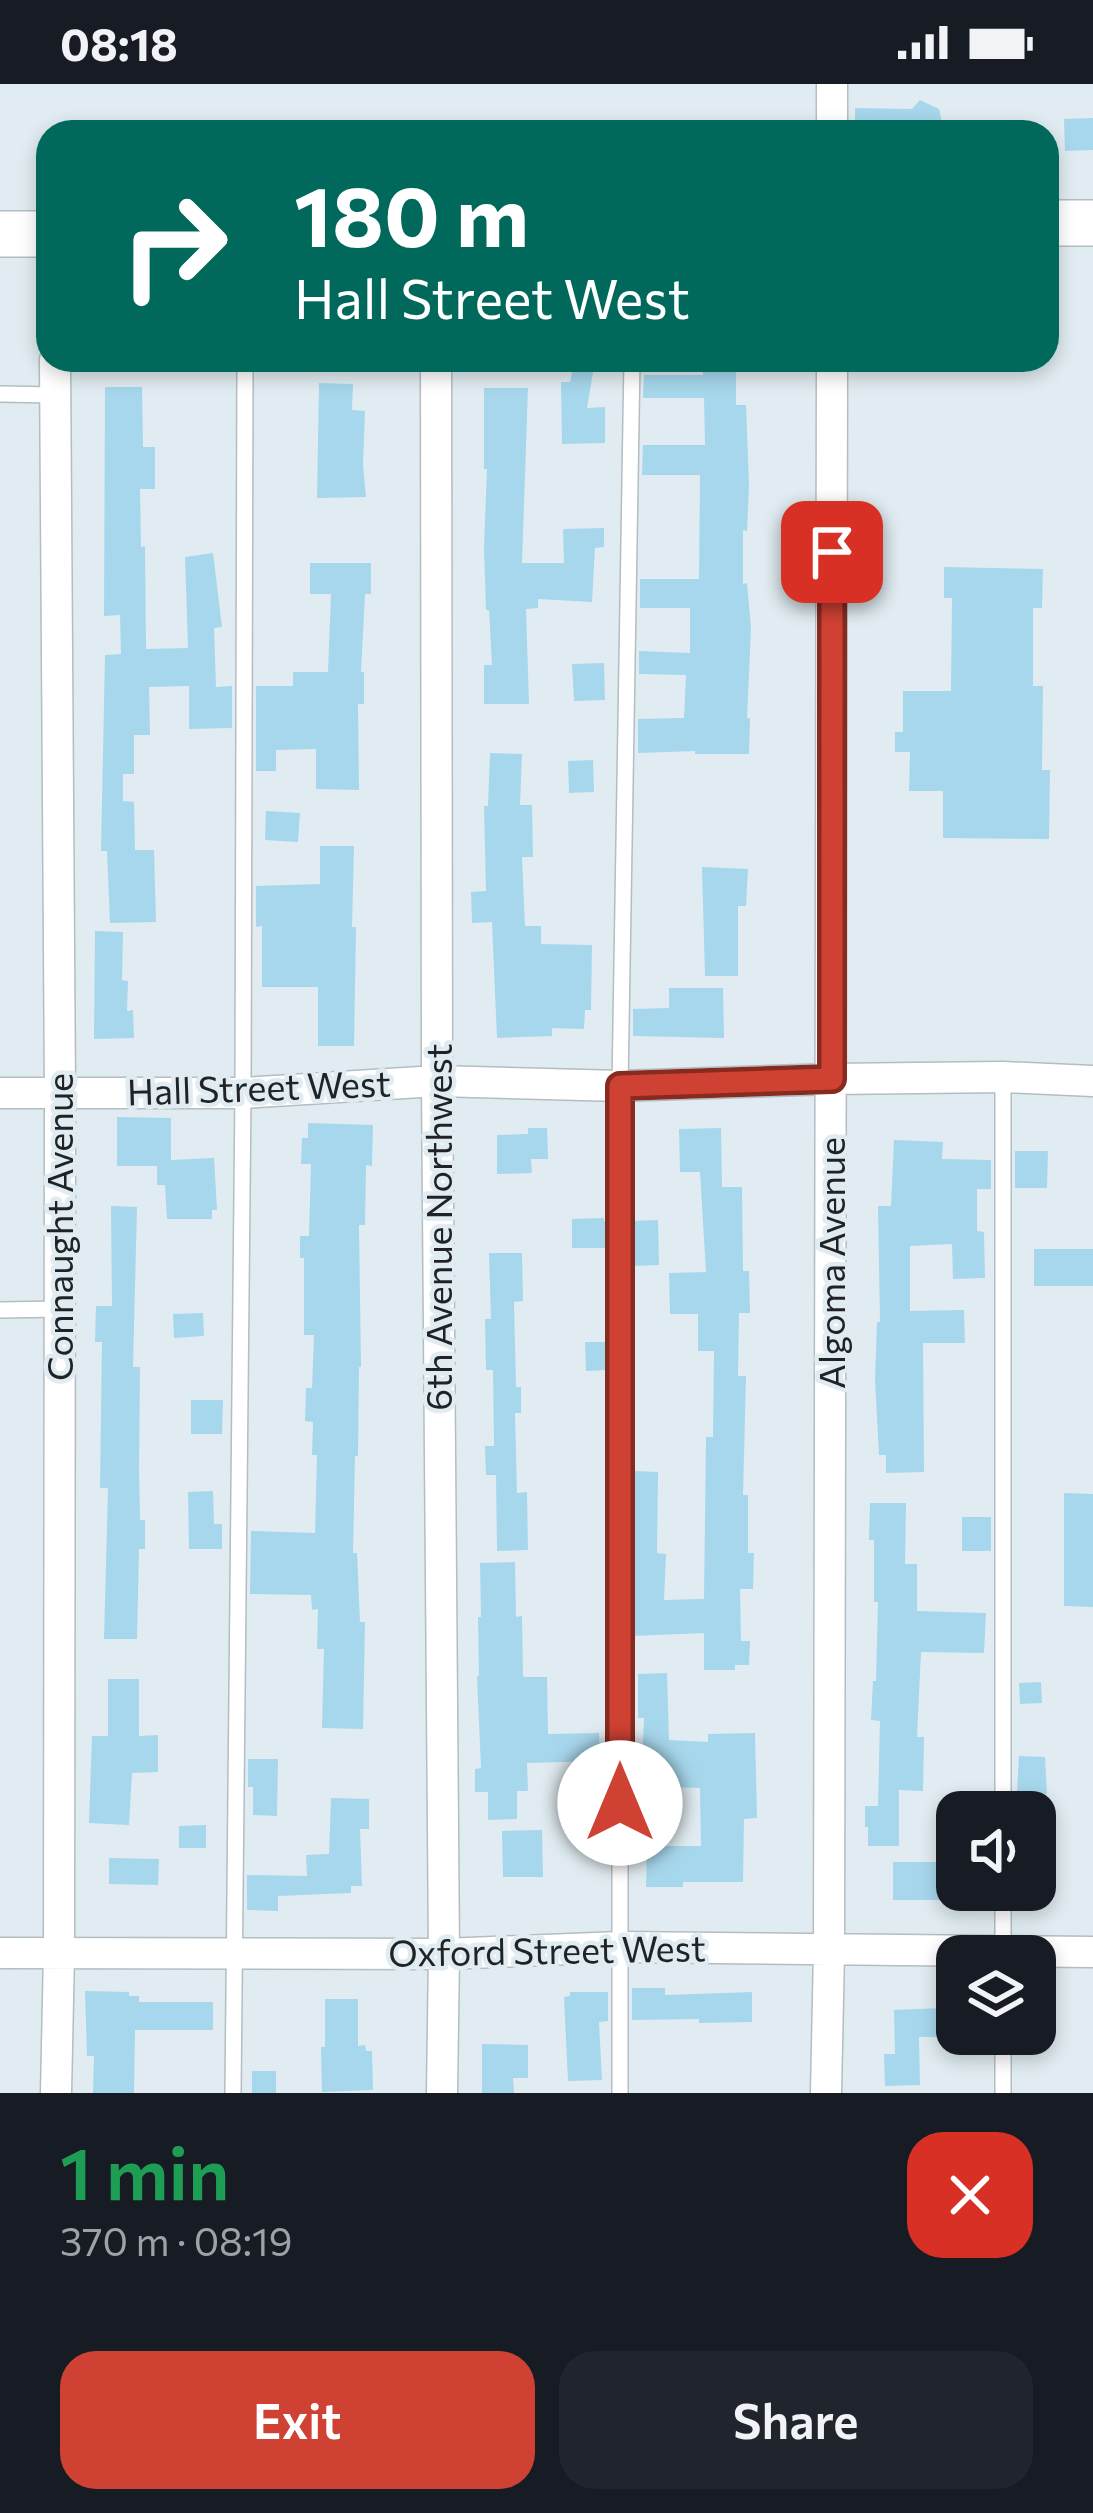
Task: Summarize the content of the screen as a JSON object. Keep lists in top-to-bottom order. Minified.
{"streets":{"street":["Hall Street West","Connaught Avenue","6th Avenue Northwest","Algoma Avenue","Oxford Street West"]},"crossings":[["Hall Street West","Connaught Avenue"],["Hall Street West","6th Avenue Northwest"],["Hall Street West","Algoma Avenue"],["Connaught Avenue","Oxford Street West"],["6th Avenue Northwest","Oxford Street West"],["Algoma Avenue","Oxford Street West"]],"page":{"status":"08:18","turn":["180 m","Hall Street West"],"heading":["1 min","370 m · 08:19"],"buttons":["Exit","Share"]}}
